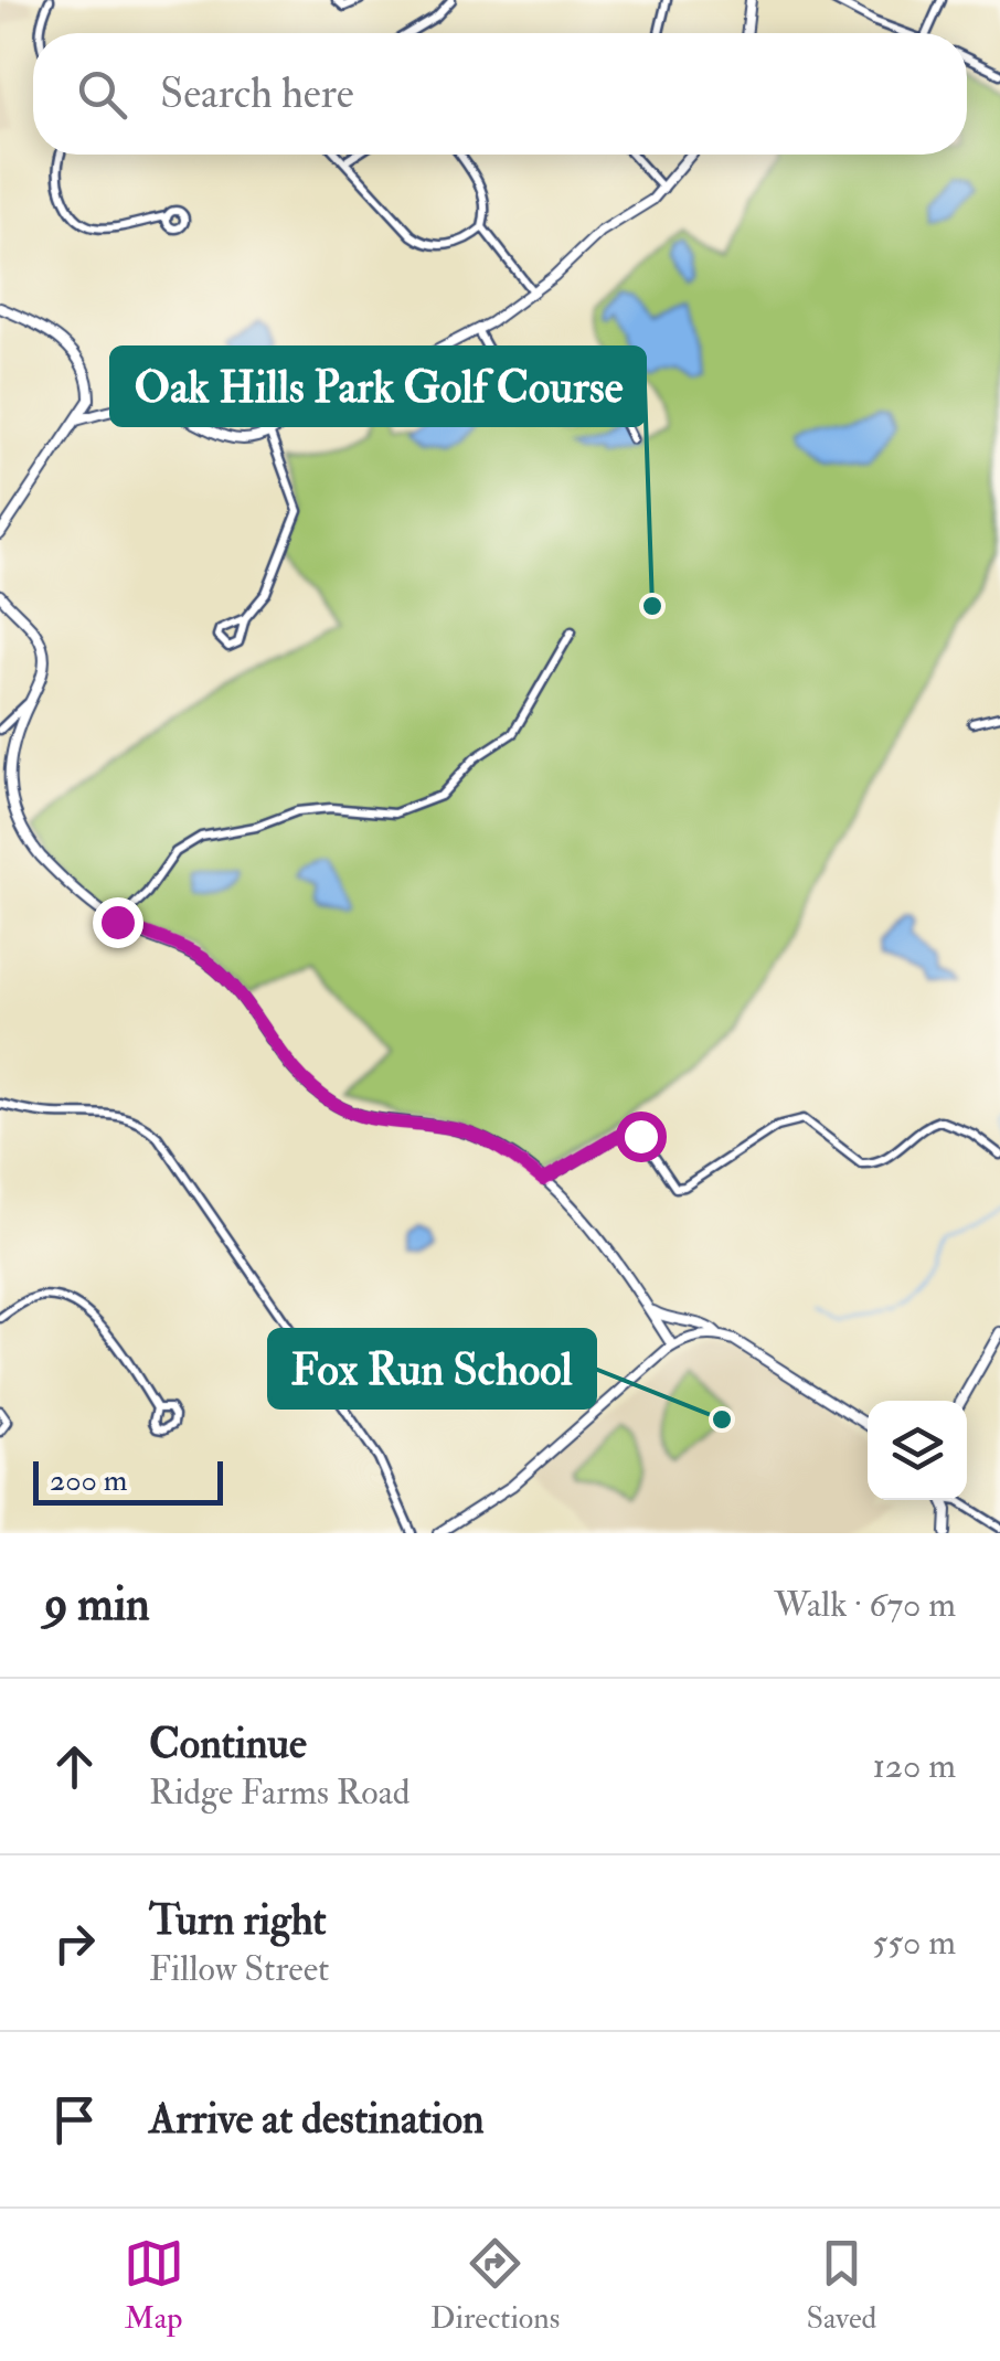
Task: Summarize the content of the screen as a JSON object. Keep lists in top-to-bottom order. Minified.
{"places":["Oak Hills Park Golf Course","Fox Run School"],"scale_bar":"200 m","page":{"search":"Search here","scale":"200 m","heading":["9 min","Walk · 670 m"],"list":[["Continue","Ridge Farms Road","120 m"],["Turn right","Fillow Street","550 m"],"Arrive at destination"],"nav":["Map","Directions","Saved"]}}
